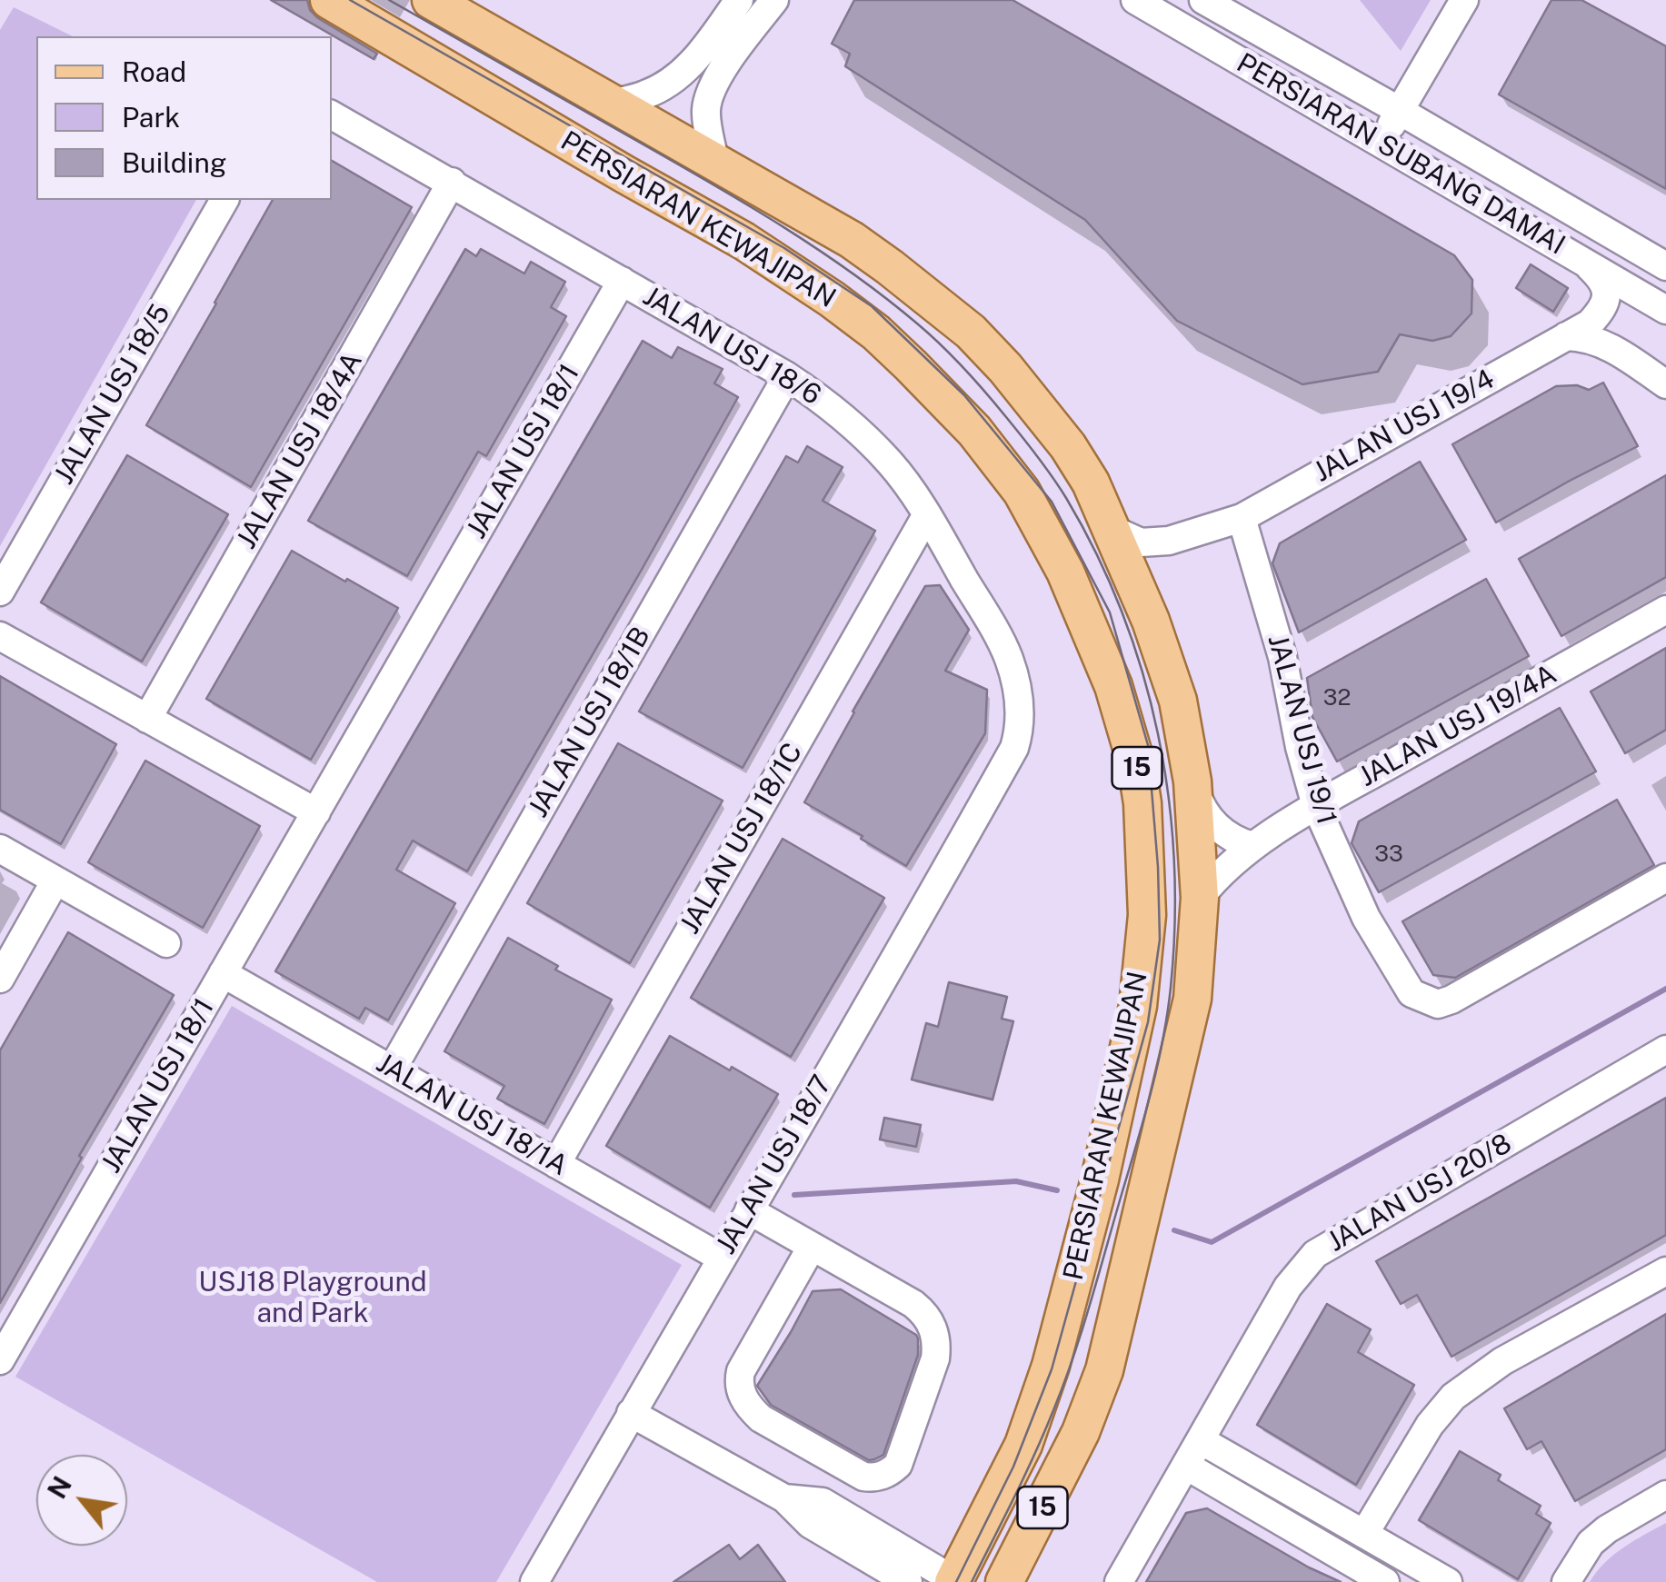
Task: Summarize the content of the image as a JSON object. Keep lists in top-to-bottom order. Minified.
{"streets":{"main road":["PERSIARAN KEWAJIPAN","15"],"street":["PERSIARAN SUBANG DAMAI","JALAN USJ 18/6","JALAN USJ 18/5","JALAN USJ 19/4","JALAN USJ 18/4A","JALAN USJ 18/1","JALAN USJ 18/1B","JALAN USJ 19/4A","JALAN USJ 19/1","JALAN USJ 18/1C","JALAN USJ 18/1A","JALAN USJ 18/7","JALAN USJ 20/8"]},"crossings":[["PERSIARAN SUBANG DAMAI","JALAN USJ 19/4"],["PERSIARAN KEWAJIPAN","JALAN USJ 19/4"],["PERSIARAN KEWAJIPAN","JALAN USJ 19/4A"],["JALAN USJ 18/6","JALAN USJ 18/4A"],["JALAN USJ 18/6","JALAN USJ 18/1"],["JALAN USJ 18/6","JALAN USJ 18/1B"],["JALAN USJ 18/6","JALAN USJ 18/1C"],["JALAN USJ 18/6","JALAN USJ 18/7"],["JALAN USJ 19/4","JALAN USJ 19/1"],["JALAN USJ 18/1","JALAN USJ 18/1A"],["JALAN USJ 18/1B","JALAN USJ 18/1A"],["JALAN USJ 19/4A","JALAN USJ 19/1"],["JALAN USJ 18/1C","JALAN USJ 18/1A"],["JALAN USJ 18/1A","JALAN USJ 18/7"]],"parks":["USJ18 Playground and Park"],"house_numbers":["32","33"],"legend":["Road","Park","Building"],"north":"top left"}
